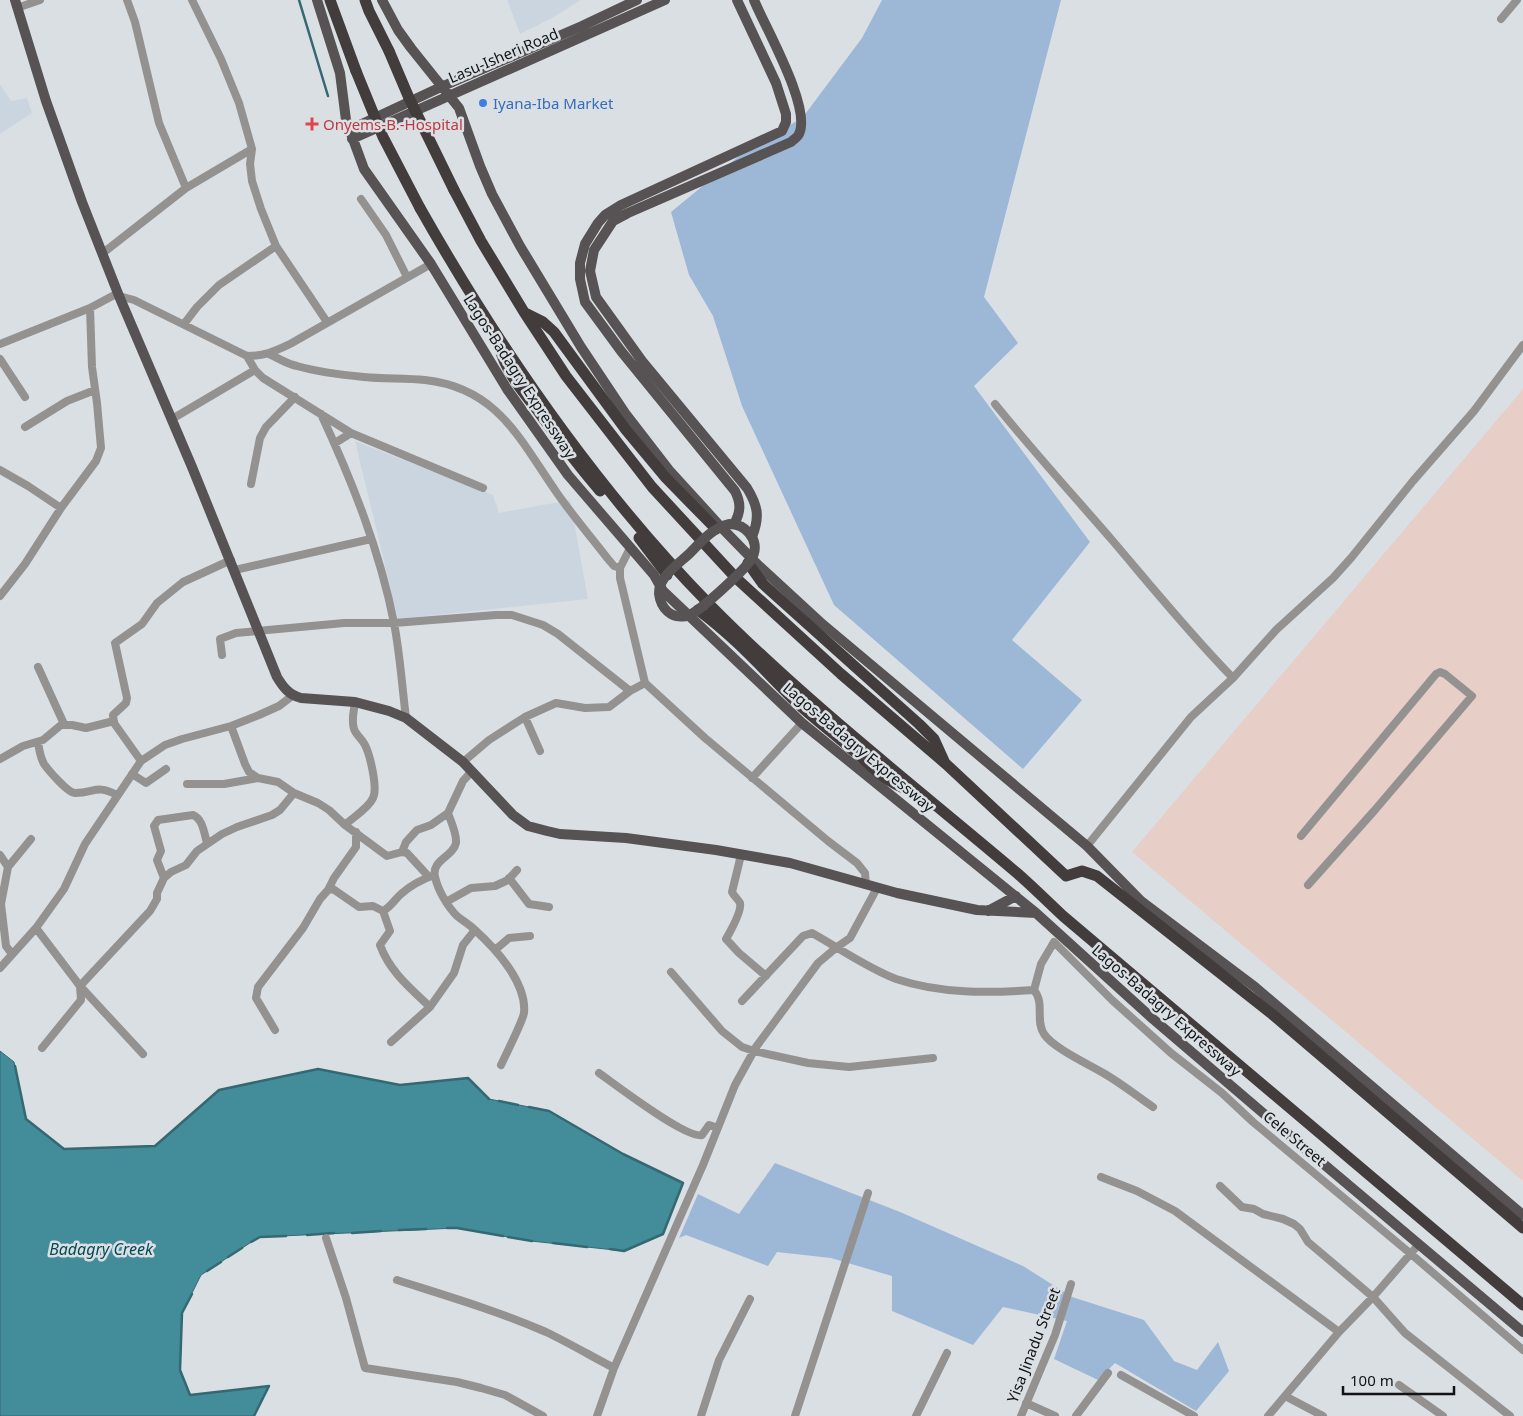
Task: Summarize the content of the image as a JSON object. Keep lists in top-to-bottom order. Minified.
{"streets":{"highway":["Lagos-Badagry Expressway"],"main road":["Lasu-Isheri Road"],"street":["Cele Street","Yisa Jinadu Street"]},"crossings":[["Lasu-Isheri Road","Lagos-Badagry Expressway"]],"water":["Badagry Creek"],"places":{"other":["Iyana-Iba Market"],"health":["Onyems-B.-Hospital"]},"scale_bar":"100 m"}
